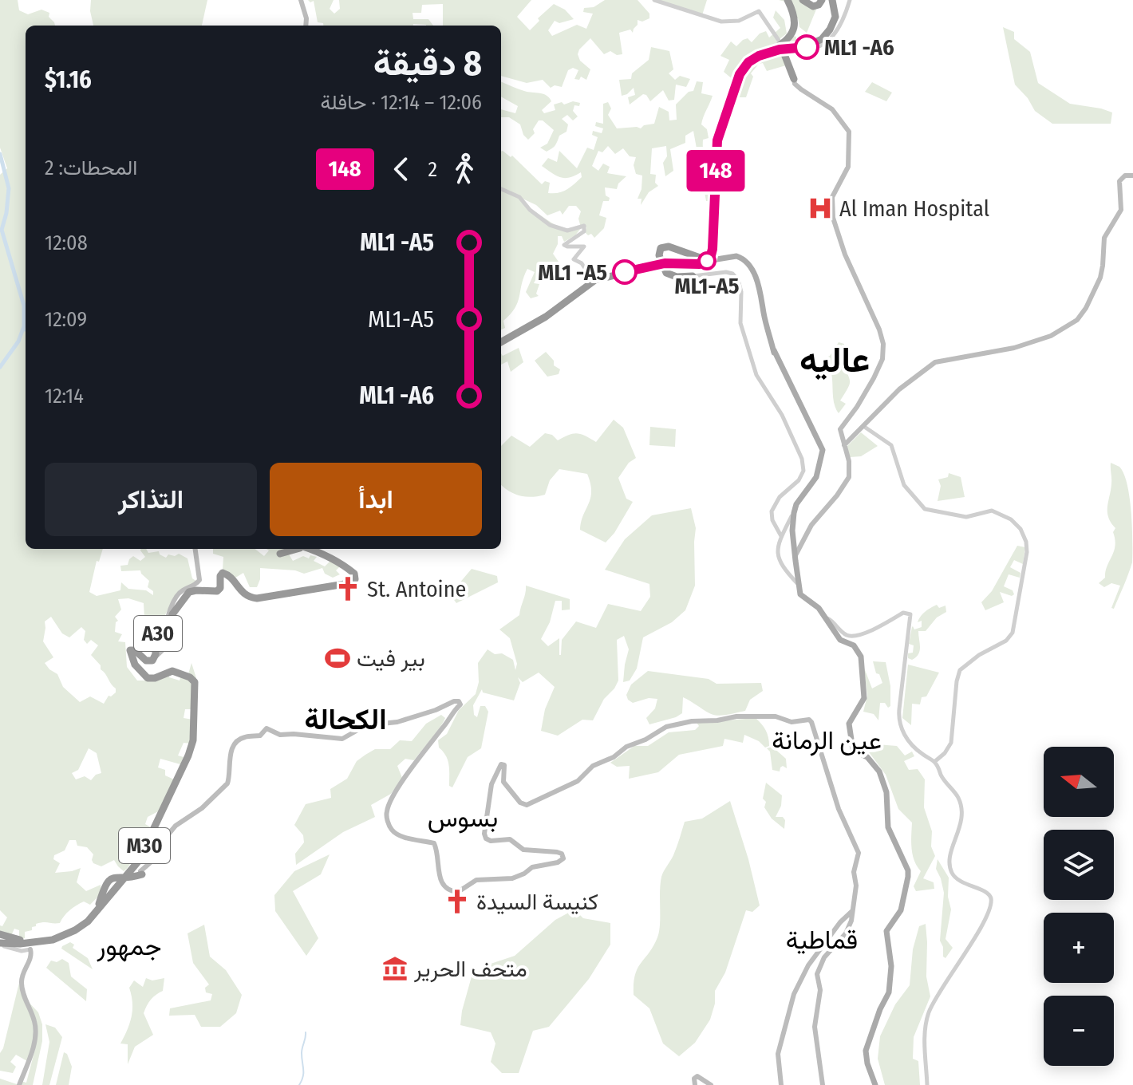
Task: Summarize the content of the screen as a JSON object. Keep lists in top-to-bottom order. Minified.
{"streets":{"highway":["A30","M30"]},"crossings":[["A30","M30"]],"districts":["عاليه","الكحالة","عين الرمانة","بسوس","قماطية","جمهور"],"places":{"other":["ML1 -A6","ML1-A5","ML1 -A5"],"hospital":["Al Iman Hospital"],"church":["St. Antoine","كنيسة السيدة"],"sports":["بير فيت"],"museum":["متحف الحرير"]},"lines":["bus line 148"],"north":"left","page":{"on_map":"148","heading":["8 دقيقة","12:06 – 12:14 · حافلة","$1.16"],"legs":["2","148","المحطات: 2"],"list":[{"name":"ML1 -A5","value":"12:08"},{"name":"ML1-A5","value":"12:09"},{"name":"ML1 -A6","value":"12:14"}],"buttons":["ابدأ","التذاكر"],"map_buttons":["+","−"]}}
